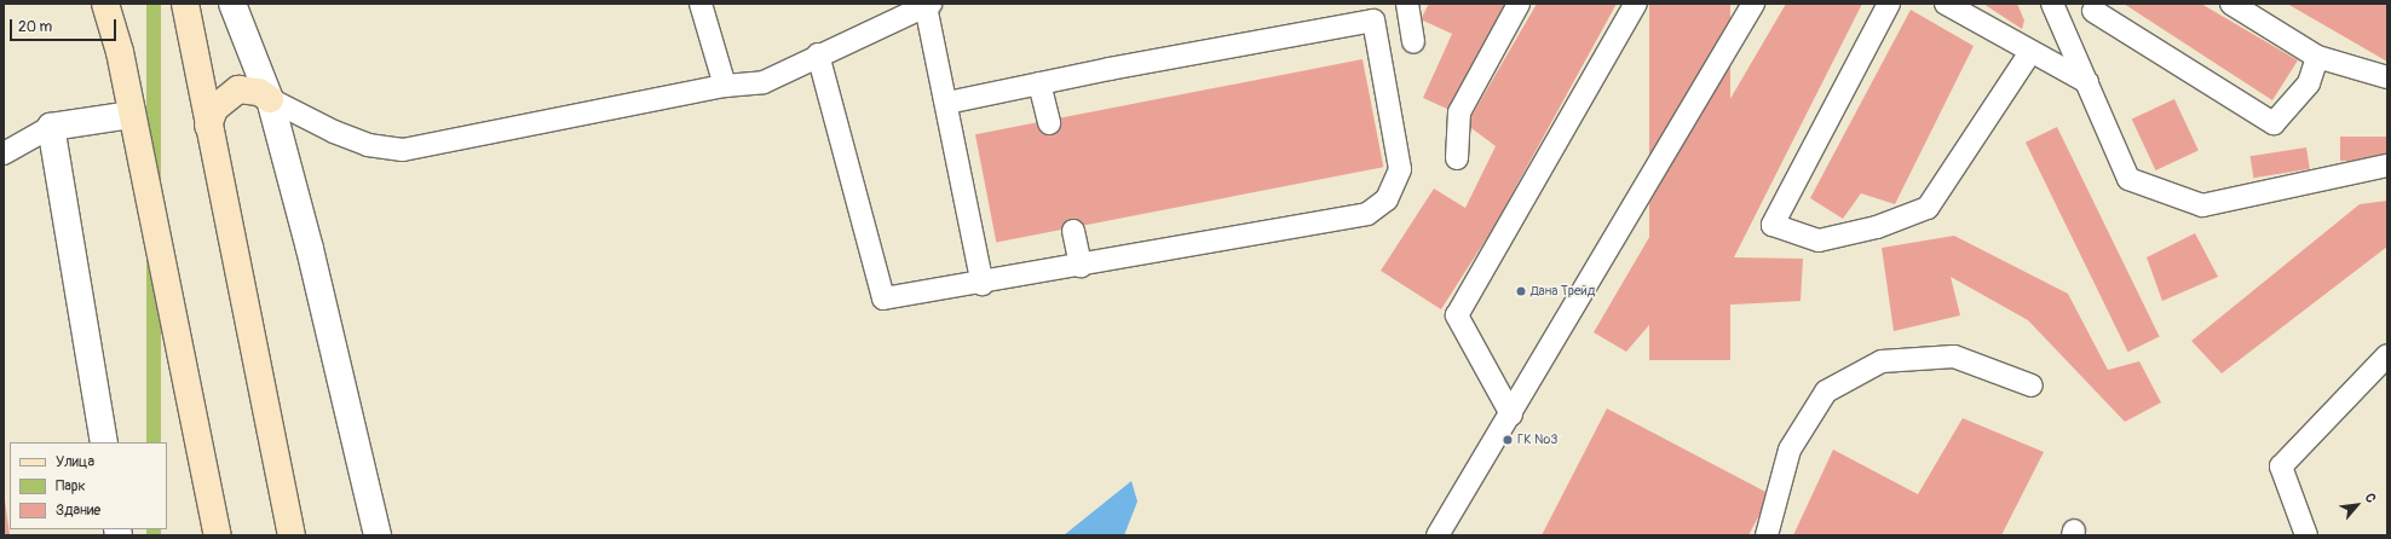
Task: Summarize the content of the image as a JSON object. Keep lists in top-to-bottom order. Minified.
{"places":["Дана Трейд","ГК №3"],"legend":["Улица","Парк","Здание"],"scale_bar":"20 m","north":"top right"}
